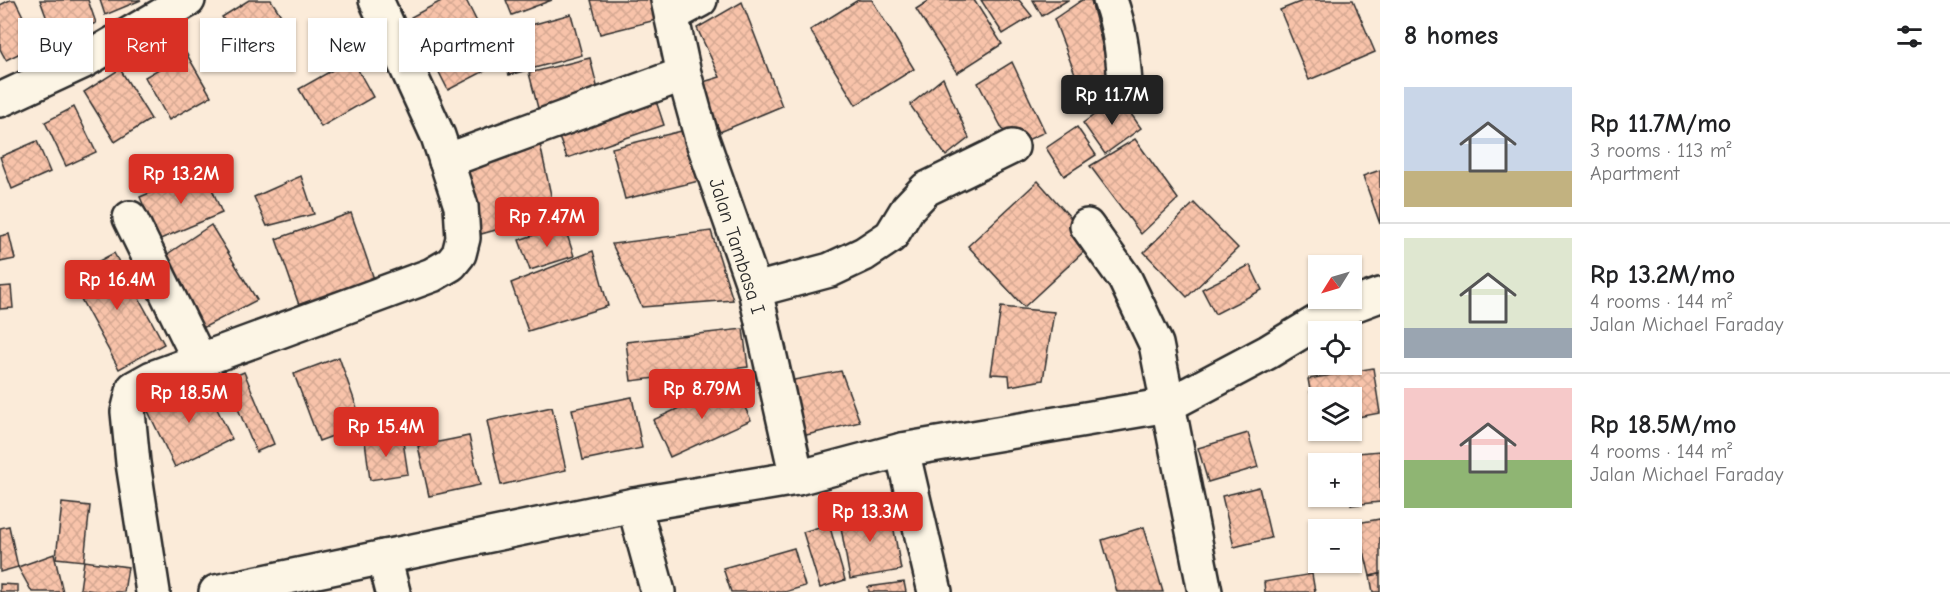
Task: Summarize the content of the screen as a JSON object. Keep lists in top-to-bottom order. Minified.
{"streets":{"street":["Jalan Tambasa I"]},"north":"bottom left","page":{"heading":"8 homes","chip":["Buy","Rent","Filters","New","Apartment"],"list":[{"name":"Rp 11.7M/mo","note":"3 rooms · 113 m² · Apartment"},{"name":"Rp 13.2M/mo","note":"4 rooms · 144 m² · Jalan Michael Faraday"},{"name":"Rp 18.5M/mo","note":"4 rooms · 144 m² · Jalan Michael Faraday"}],"price":["Rp 11.7M","Rp 13.2M","Rp 7.47M","Rp 16.4M","Rp 8.79M","Rp 18.5M","Rp 15.4M","Rp 13.3M"],"map_buttons":["+","−"]}}
